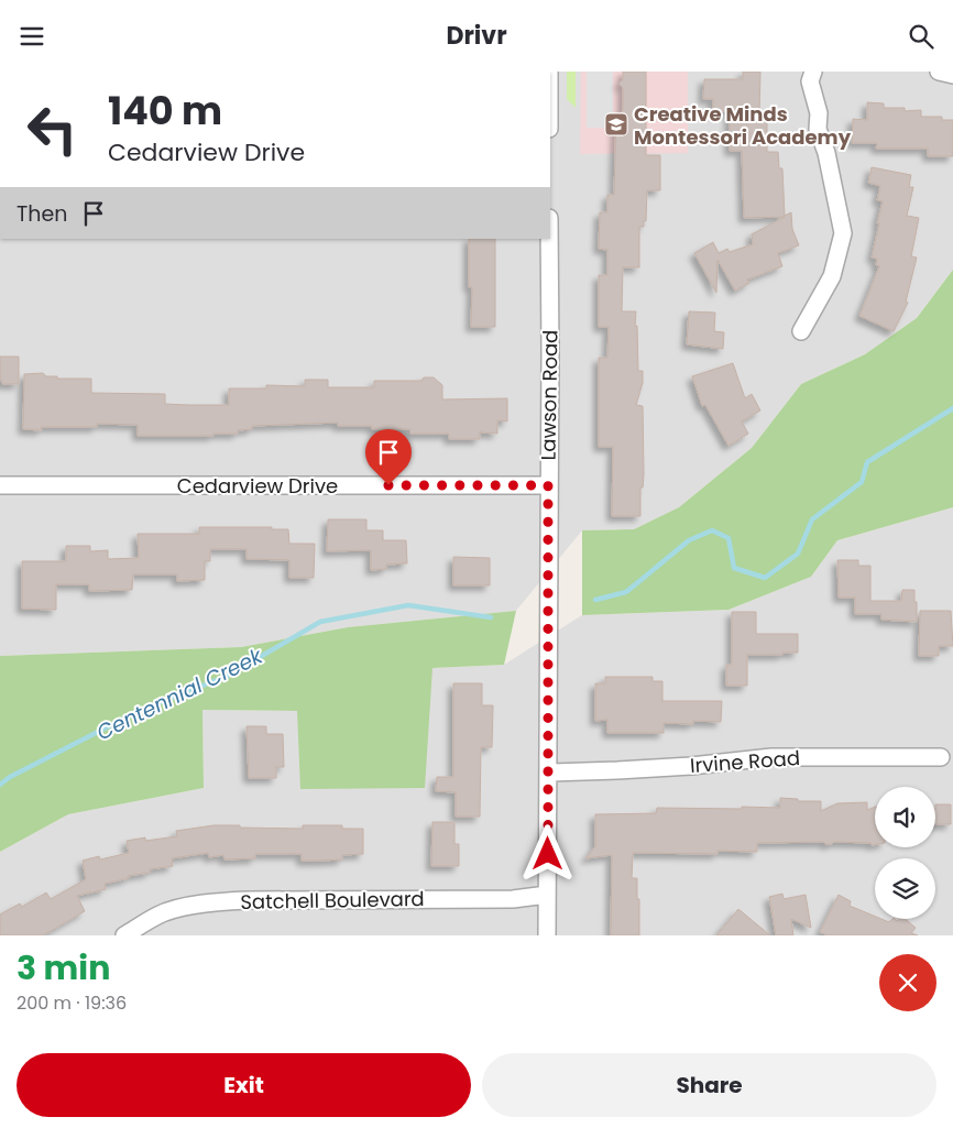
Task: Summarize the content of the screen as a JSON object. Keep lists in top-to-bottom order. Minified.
{"streets":{"street":["Lawson Road","Cedarview Drive","Irvine Road","Satchell Boulevard"]},"crossings":[["Lawson Road","Cedarview Drive"],["Lawson Road","Irvine Road"],["Lawson Road","Satchell Boulevard"]],"water":["Centennial Creek"],"places":{"school or university":["Creative Minds Montessori Academy"]},"page":{"header":"Drivr","turn":["140 m","Cedarview Drive"],"then":"Then","heading":["3 min","200 m · 19:36"],"buttons":["Exit","Share"]}}
